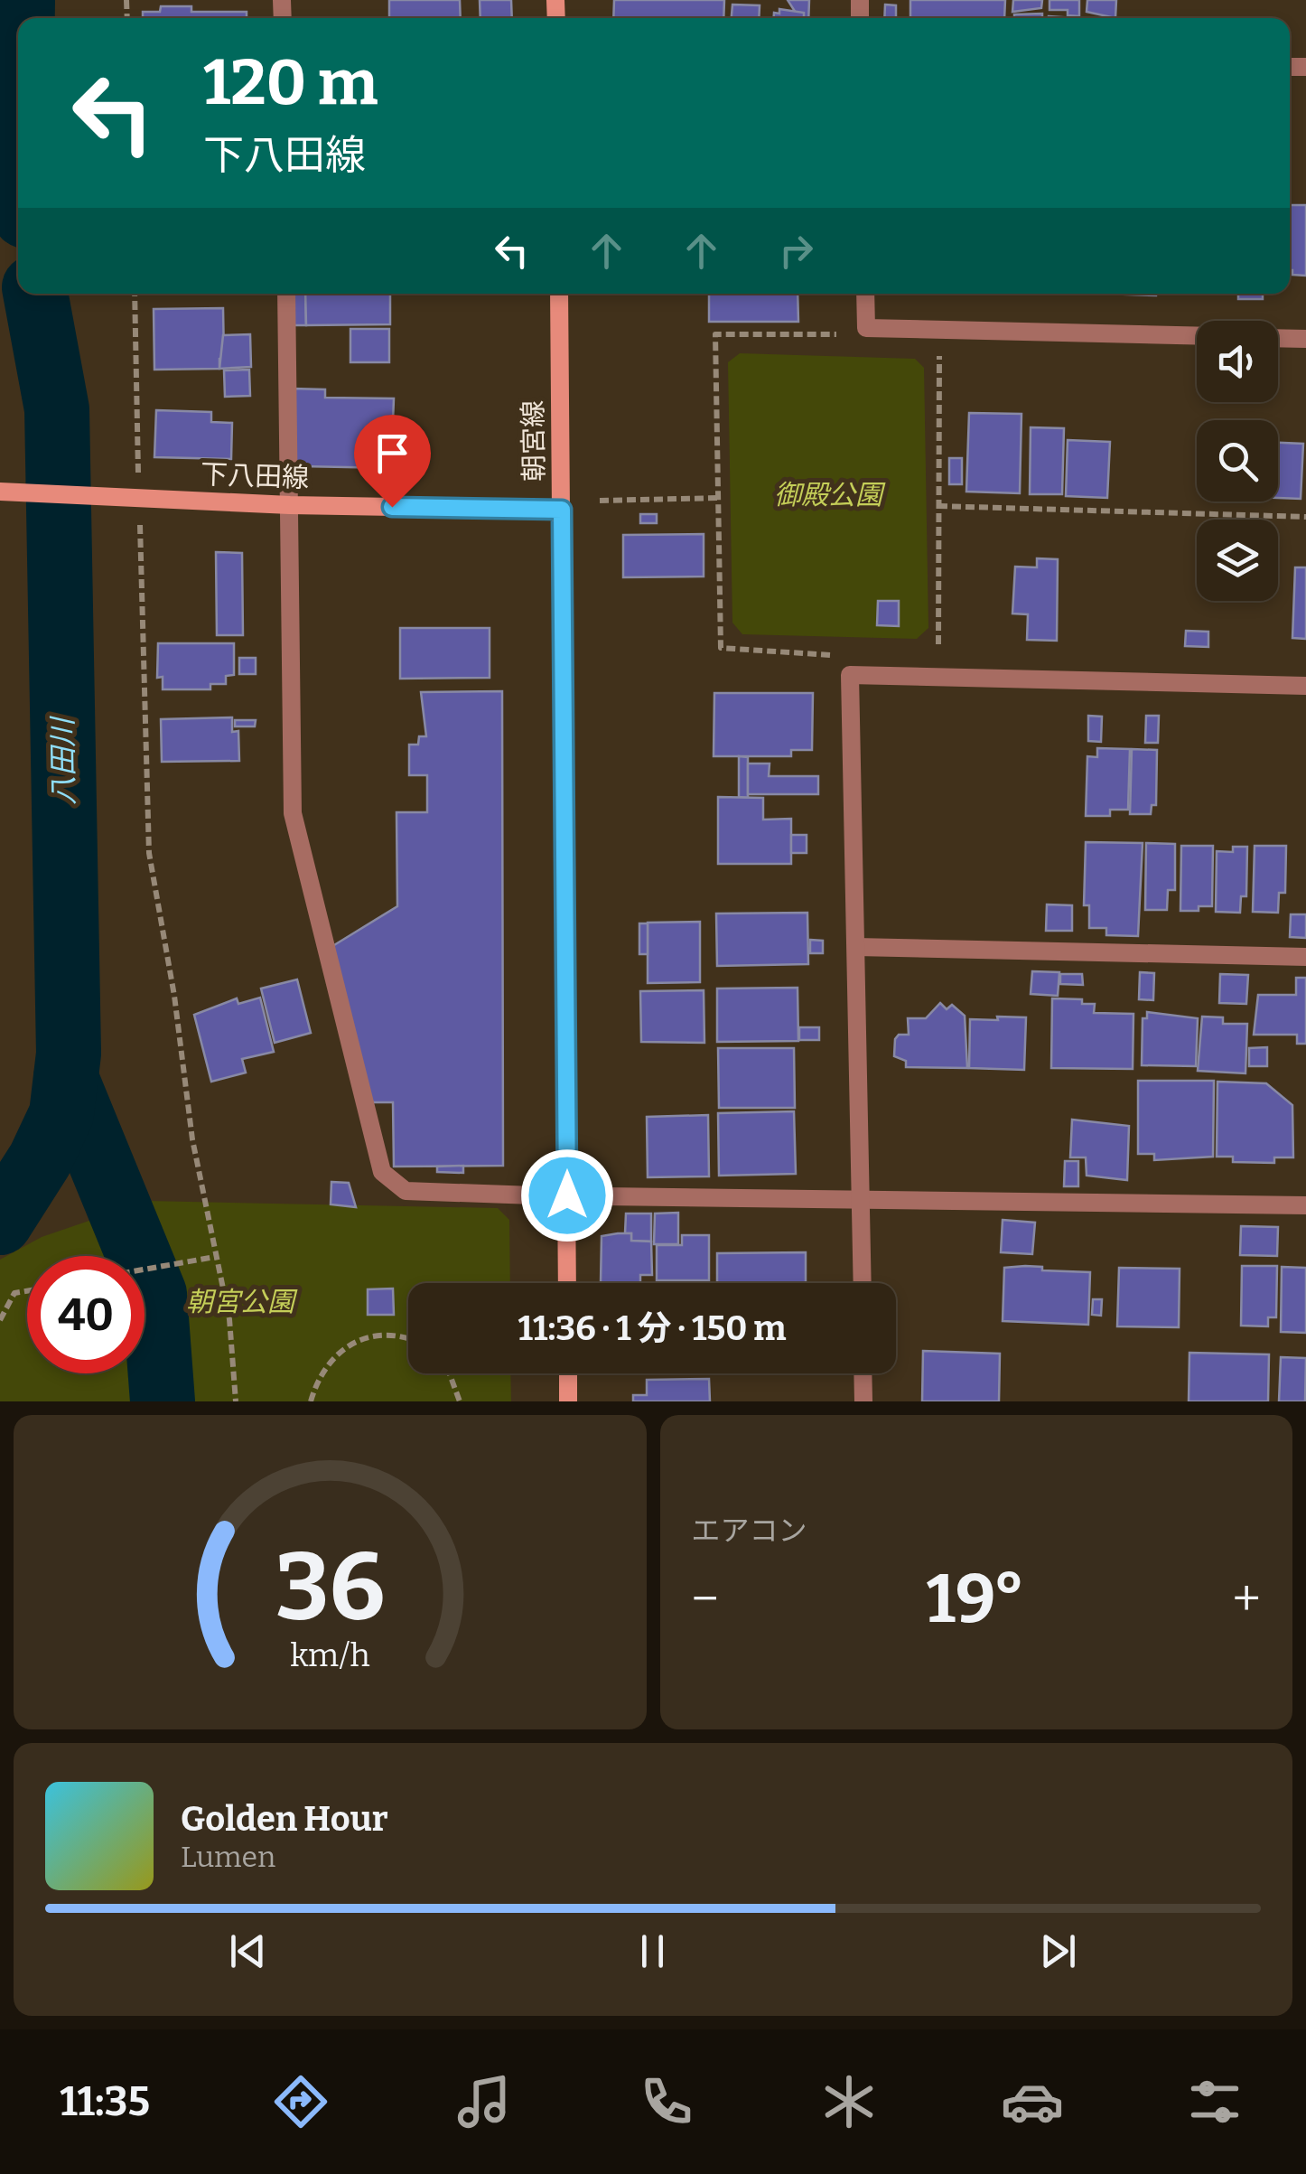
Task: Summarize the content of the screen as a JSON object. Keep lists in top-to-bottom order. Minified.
{"streets":{"street":["朝宮線","下八田線"]},"crossings":[["朝宮線","下八田線"]],"water":["八田川"],"parks":["御殿公園","朝宮公園"],"page":{"turn":["120 m","下八田線"],"limit":"40","trip":"11:36 · 1 分 · 150 m","tile":"エアコン","heat":["−","19°","+"],"song":["Golden Hour","Lumen"],"tabs":"11:35","gauge":["36","km/h"]}}
